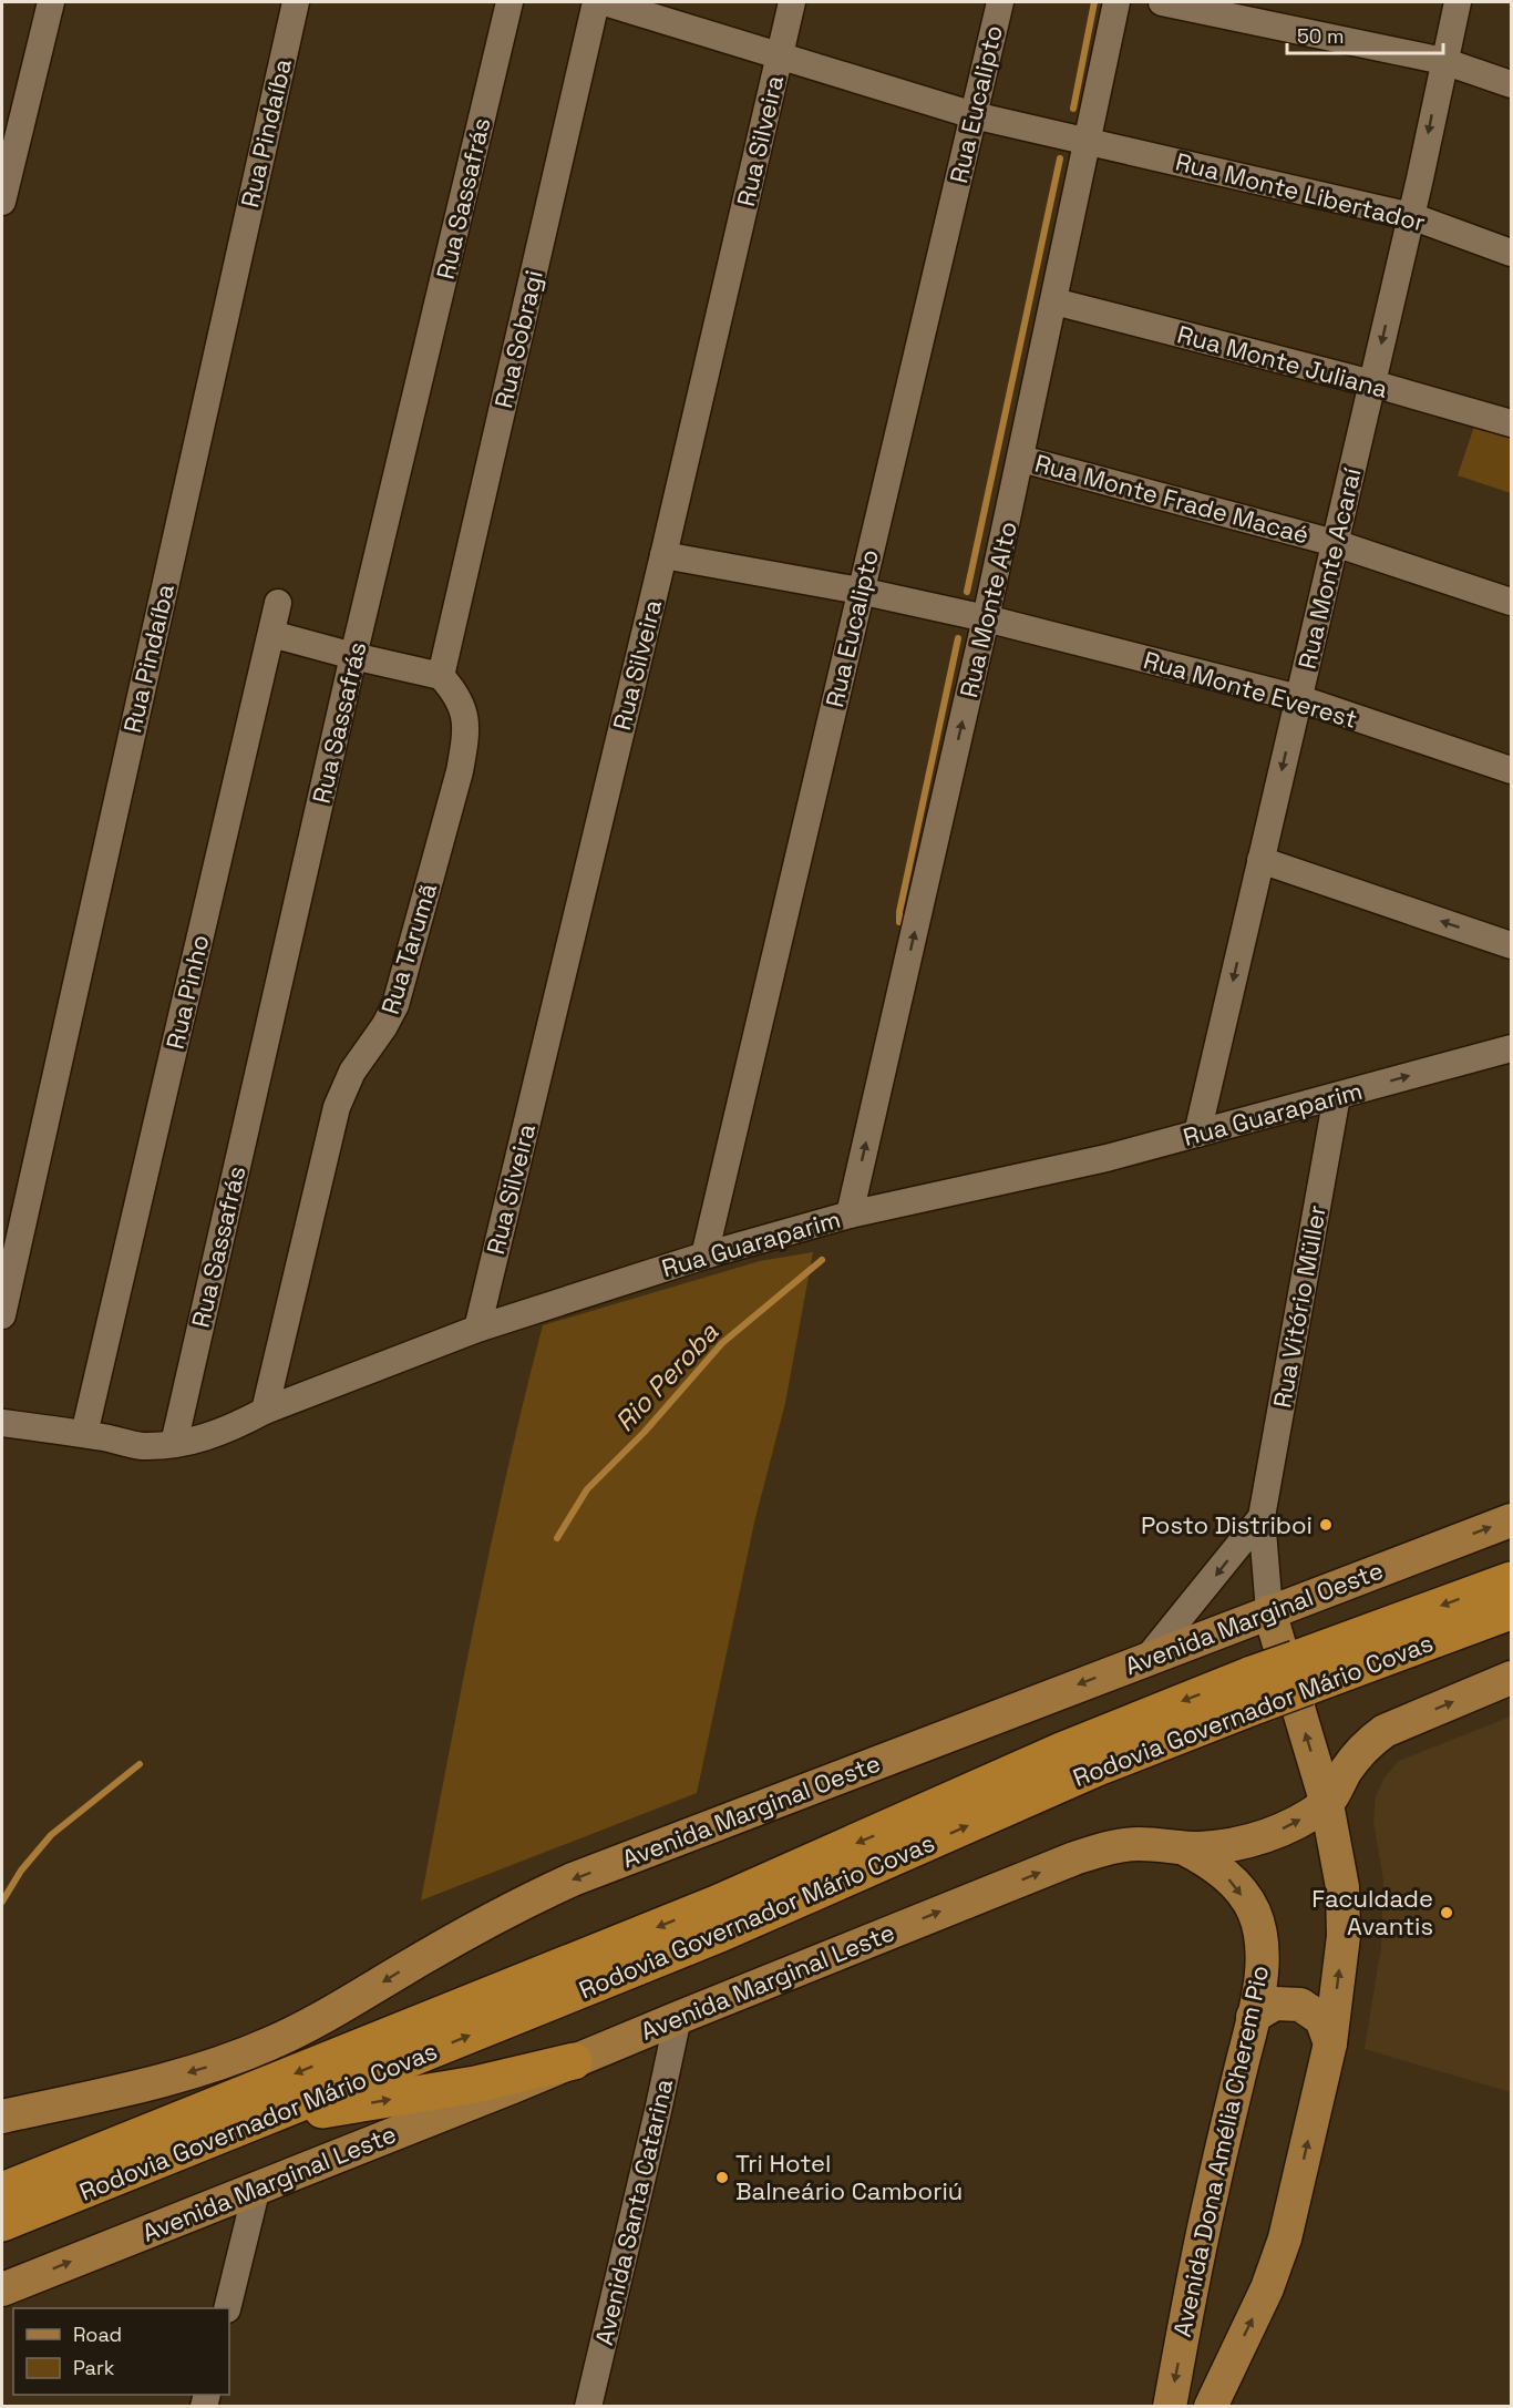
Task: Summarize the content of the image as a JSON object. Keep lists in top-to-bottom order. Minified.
{"streets":{"highway":["Rodovia Governador Mário Covas"],"main road":["Rua Vitório Müller","Avenida Marginal Oeste","Avenida Marginal Leste","Avenida Dona Amélia Cherem Pio"],"street":["Rua Eucalipto","Rua Pindaíba","Rua Silveira","Rua Monte Libertador","Rua Sassafrás","Rua Sobragi","Rua Monte Juliana","Rua Monte Frade Macaé","Rua Monte Acaraí","Rua Monte Alto","Rua Monte Everest","Rua Tarumã","Rua Pinho","Rua Guaraparim","Avenida Santa Catarina"]},"crossings":[["Rua Eucalipto","Rua Monte Libertador"],["Rua Eucalipto","Rua Monte Everest"],["Rua Eucalipto","Rua Guaraparim"],["Rua Silveira","Rua Monte Libertador"],["Rua Silveira","Rua Monte Everest"],["Rua Silveira","Rua Guaraparim"],["Rua Monte Libertador","Rua Monte Acaraí"],["Rua Monte Libertador","Rua Monte Alto"],["Rua Sassafrás","Rua Guaraparim"],["Rua Sobragi","Rua Tarumã"],["Rua Monte Juliana","Rua Monte Acaraí"],["Rua Monte Juliana","Rua Monte Alto"],["Rua Monte Frade Macaé","Rua Monte Acaraí"],["Rua Monte Frade Macaé","Rua Monte Alto"],["Rua Monte Acaraí","Rua Monte Everest"],["Rua Monte Acaraí","Rua Guaraparim"],["Rua Monte Alto","Rua Monte Everest"],["Rua Monte Alto","Rua Guaraparim"],["Rua Tarumã","Rua Guaraparim"],["Rua Pinho","Rua Guaraparim"],["Rua Guaraparim","Rua Vitório Müller"],["Rua Vitório Müller","Avenida Marginal Oeste"],["Rua Vitório Müller","Avenida Marginal Leste"],["Avenida Marginal Leste","Avenida Dona Amélia Cherem Pio"],["Avenida Marginal Leste","Avenida Santa Catarina"]],"one_way":["Rua Monte Acaraí","Rua Monte Alto","Avenida Marginal Leste"],"water":["Rio Peroba"],"places":["Posto Distriboi","Faculdade Avantis","Tri Hotel Balneário Camboriú"],"legend":["Road","Park"],"scale_bar":"50 m"}
